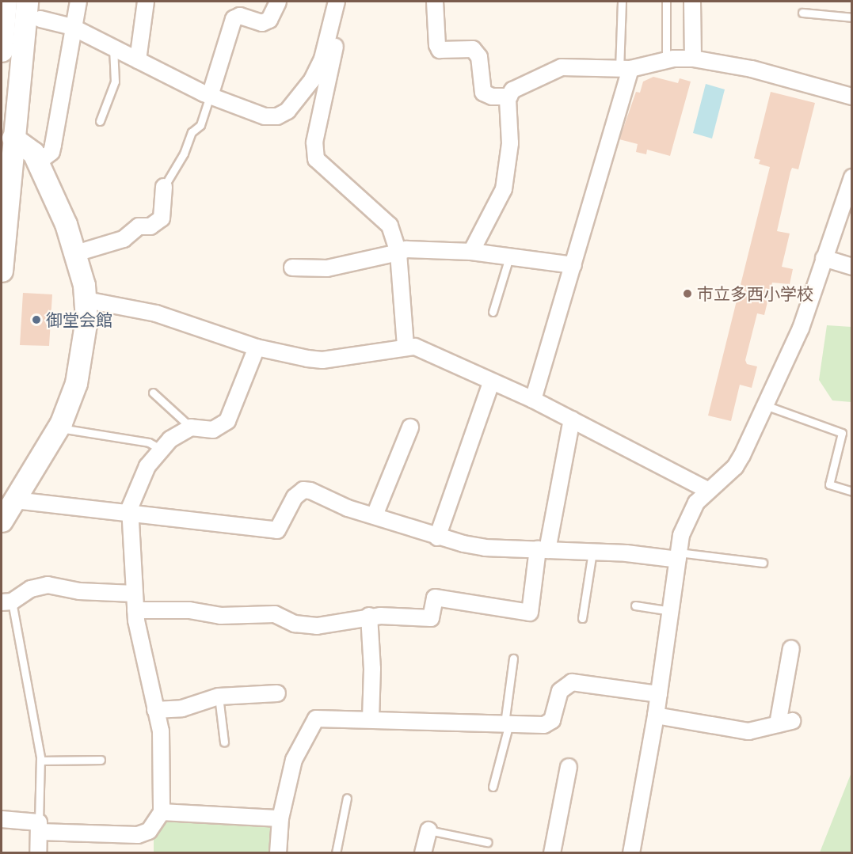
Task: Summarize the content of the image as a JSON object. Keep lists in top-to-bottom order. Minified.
{"places":["市立多西小学校","御堂会館"]}
